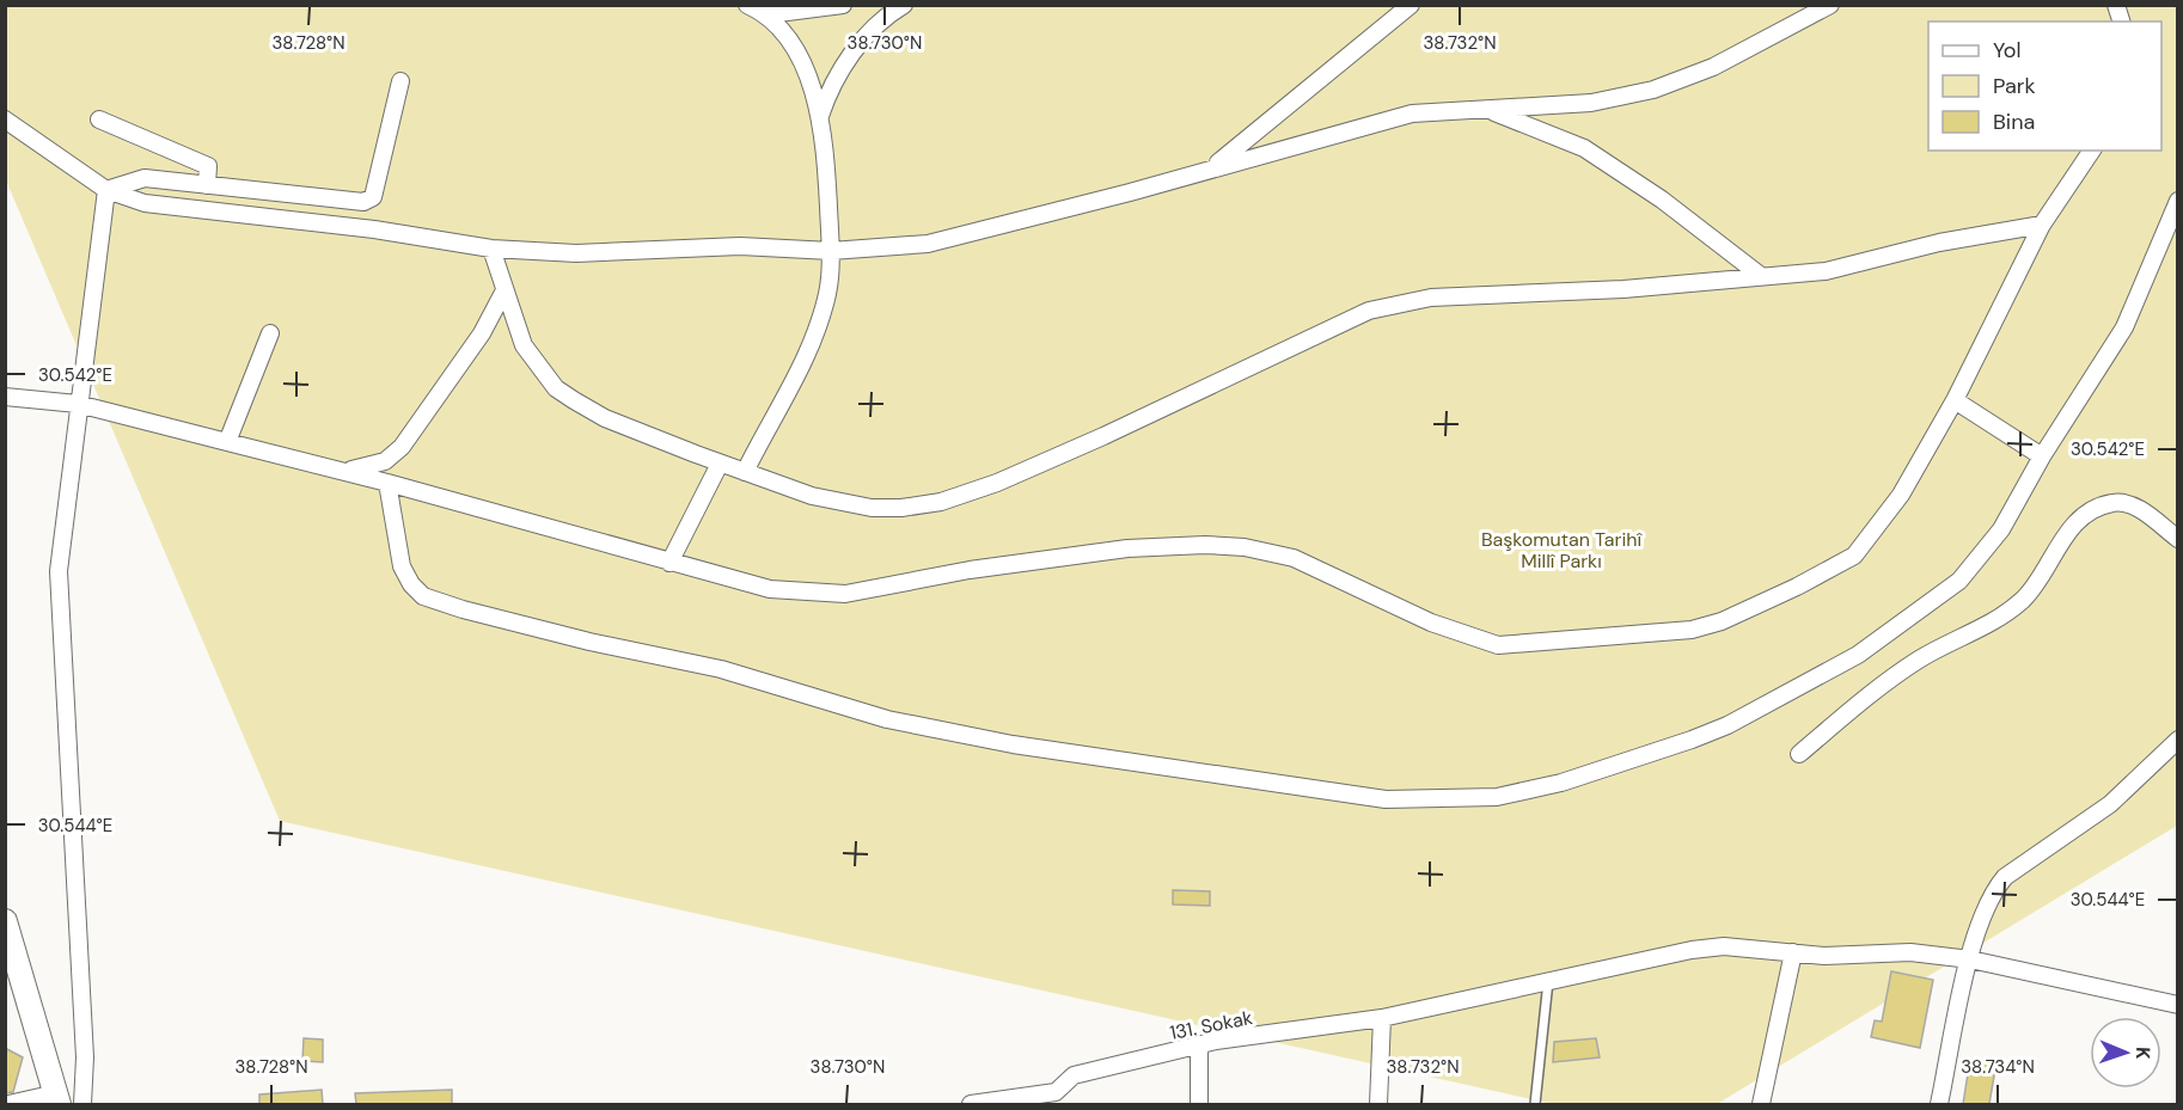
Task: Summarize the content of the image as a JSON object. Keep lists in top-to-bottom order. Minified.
{"streets":{"street":["131. Sokak"]},"parks":["Başkomutan Tarihî Millî Parkı"],"legend":["Yol","Park","Bina"],"north":"right","coordinates":["38.728°N","38.730°N","38.732°N","30.542°E","30.544°E","38.734°N"]}
